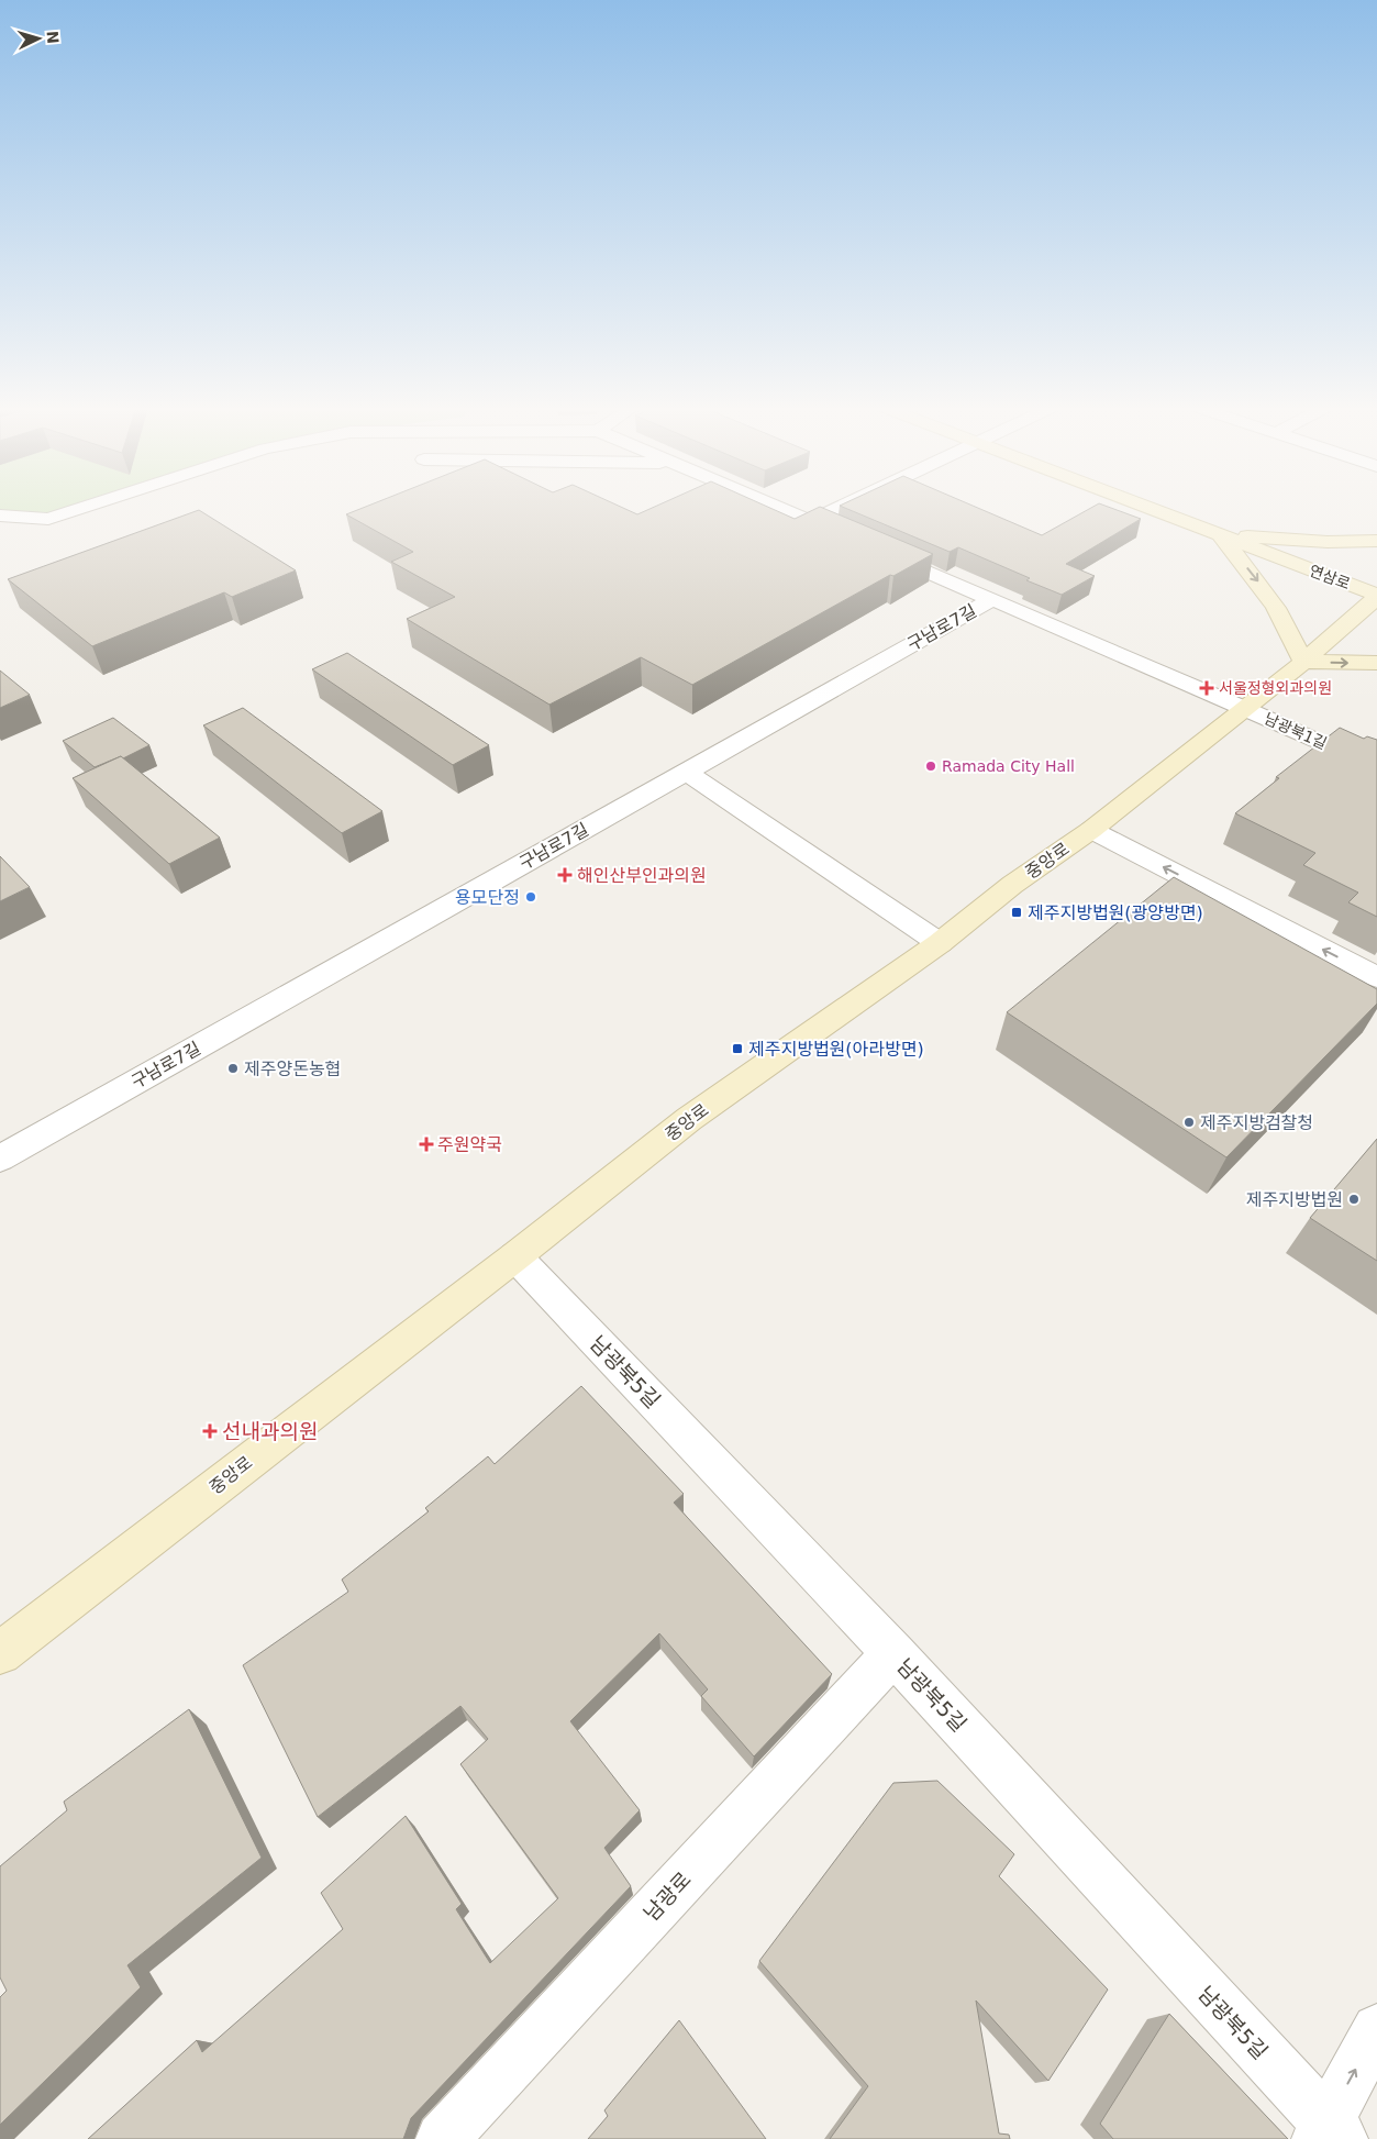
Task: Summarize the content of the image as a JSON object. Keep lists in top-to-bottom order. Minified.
{"streets":{"main road":["연삼로","중앙로"],"street":["구남로7길","남광북1길","남광북5길","남광로"]},"crossings":[["연삼로","중앙로"],["구남로7길","남광북1길"],["구남로7길","중앙로"],["남광북1길","중앙로"],["중앙로","남광북5길"],["남광북5길","남광로"]],"places":{"health":["서울정형외과의원","해인산부인과의원","주원약국","선내과의원"],"other":["Ramada City Hall","용모단정","제주양돈농협","제주지방검찰청","제주지방법원"],"transit":["제주지방법원(광양방면)","제주지방법원(아라방면)"]},"north":"right"}
